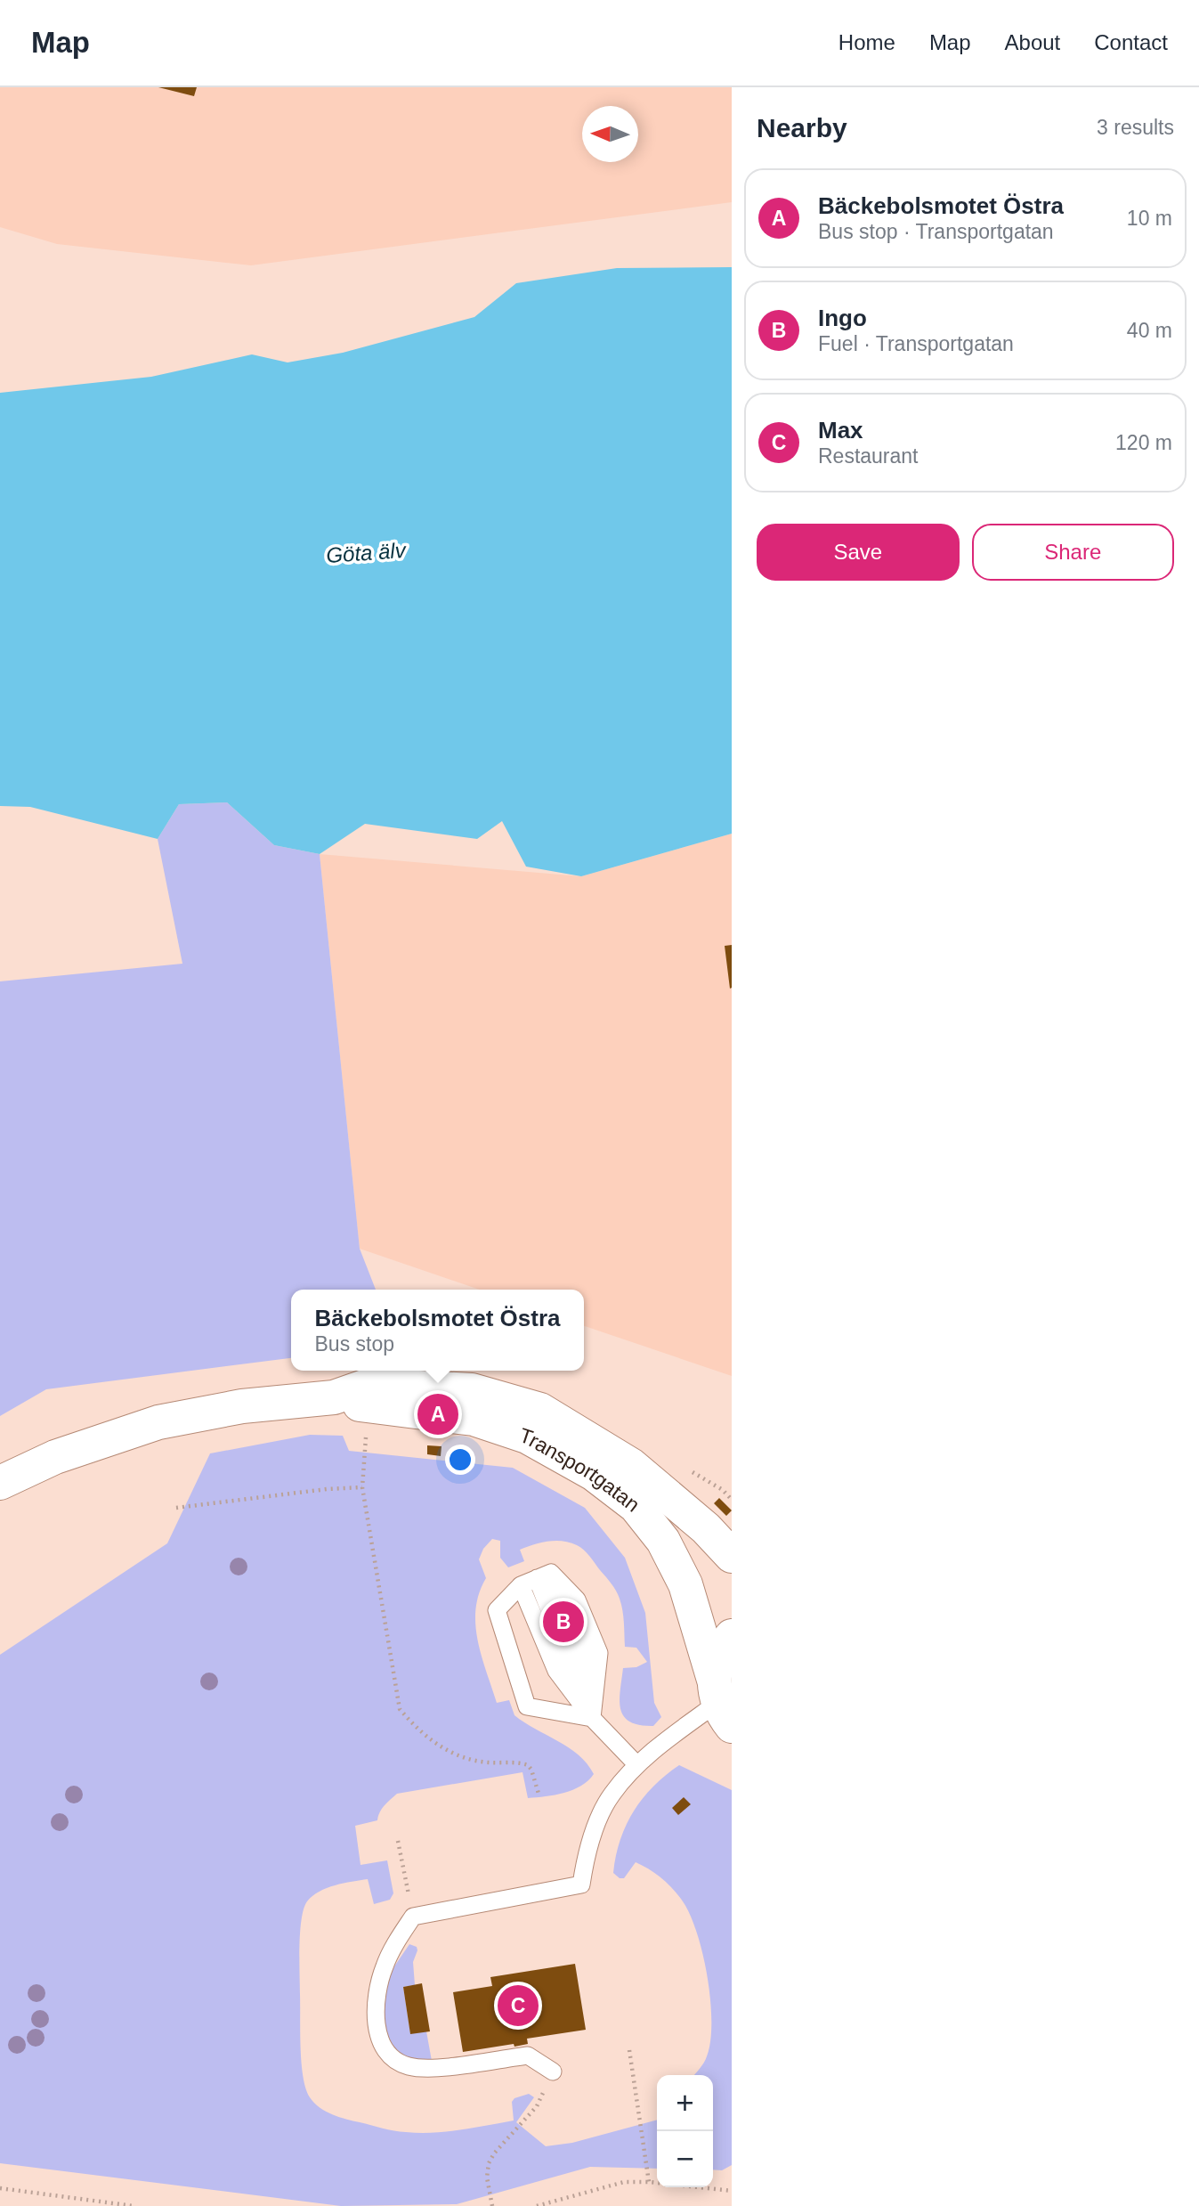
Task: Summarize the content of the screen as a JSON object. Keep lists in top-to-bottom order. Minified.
{"streets":{"street":["Transportgatan"]},"water":["Göta älv"],"north":"left","page":{"header":"Map","nav":["Home","Map","About","Contact"],"heading":["Nearby","3 results"],"list":[{"mark":"A","name":"Bäckebolsmotet Östra","note":"Bus stop · Transportgatan","value":"10 m"},{"mark":"B","name":"Ingo","note":"Fuel · Transportgatan","value":"40 m"},{"mark":"C","name":"Max","note":"Restaurant","value":"120 m"}],"buttons":["Save","Share"],"popup":["Bäckebolsmotet Östra","Bus stop"],"pins":["A","B","C"],"map_buttons":["+","−"]}}
